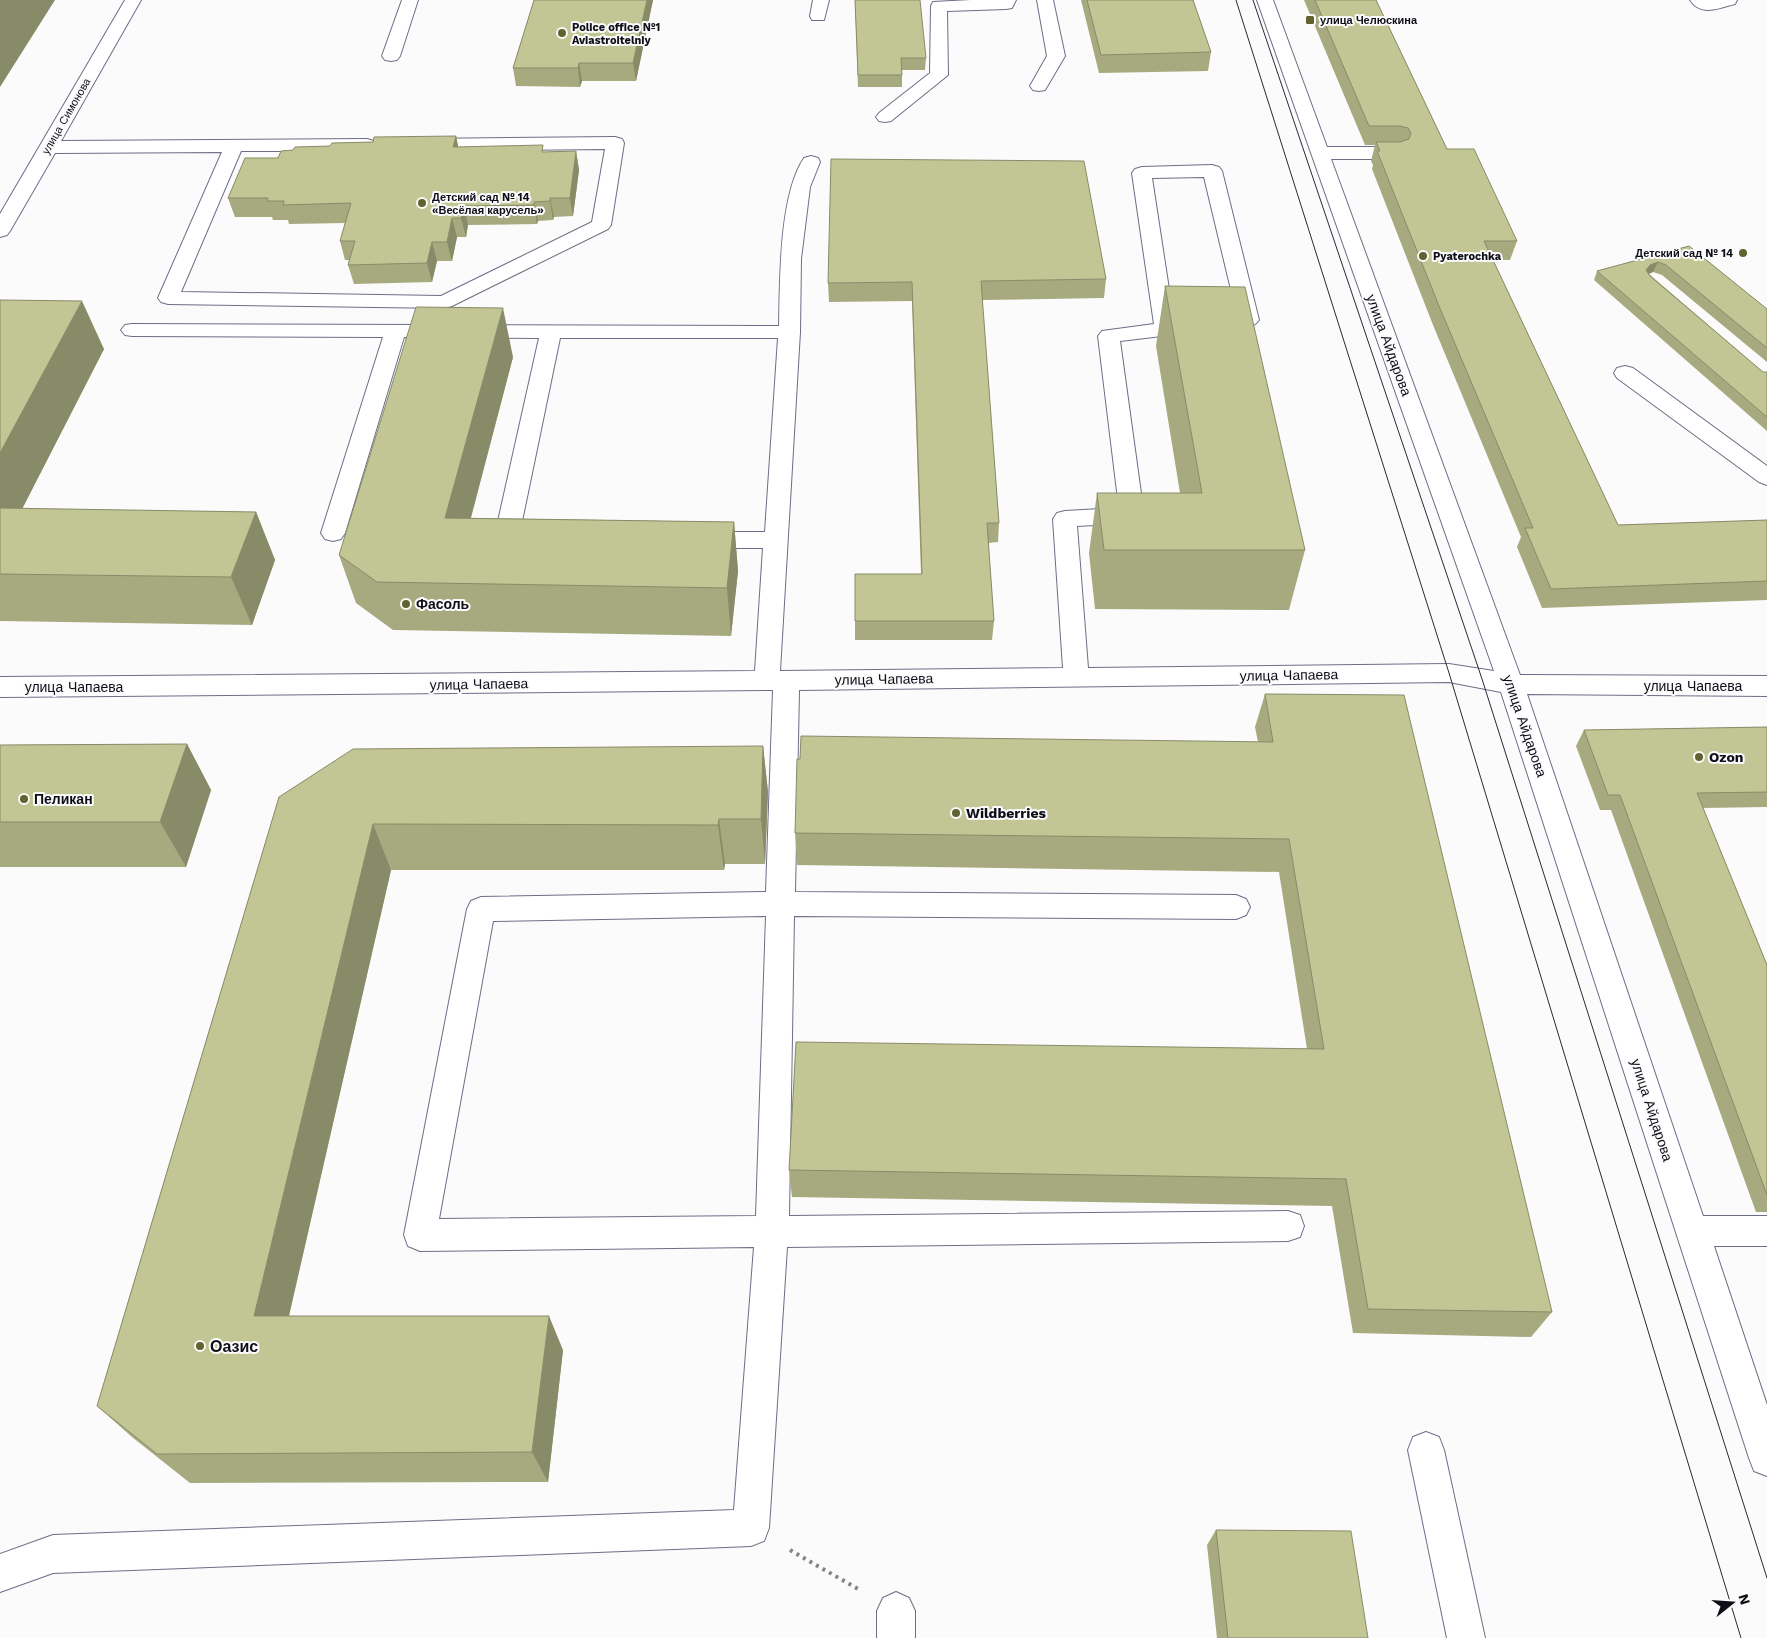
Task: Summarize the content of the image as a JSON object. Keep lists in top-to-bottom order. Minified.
{"streets":{"street":["улица Симонова","улица Айдарова","улица Чапаева"]},"crossings":[["улица Айдарова","улица Чапаева"]],"places":{"transit":["улица Челюскина"],"other":["Police office №1 Aviastroitelniy","Детский сад № 14 «Весёлая карусель»","Детский сад № 14","Pyaterochka","Фасоль","Ozon","Пеликан","Wildberries","Оазис"]},"north":"right"}
